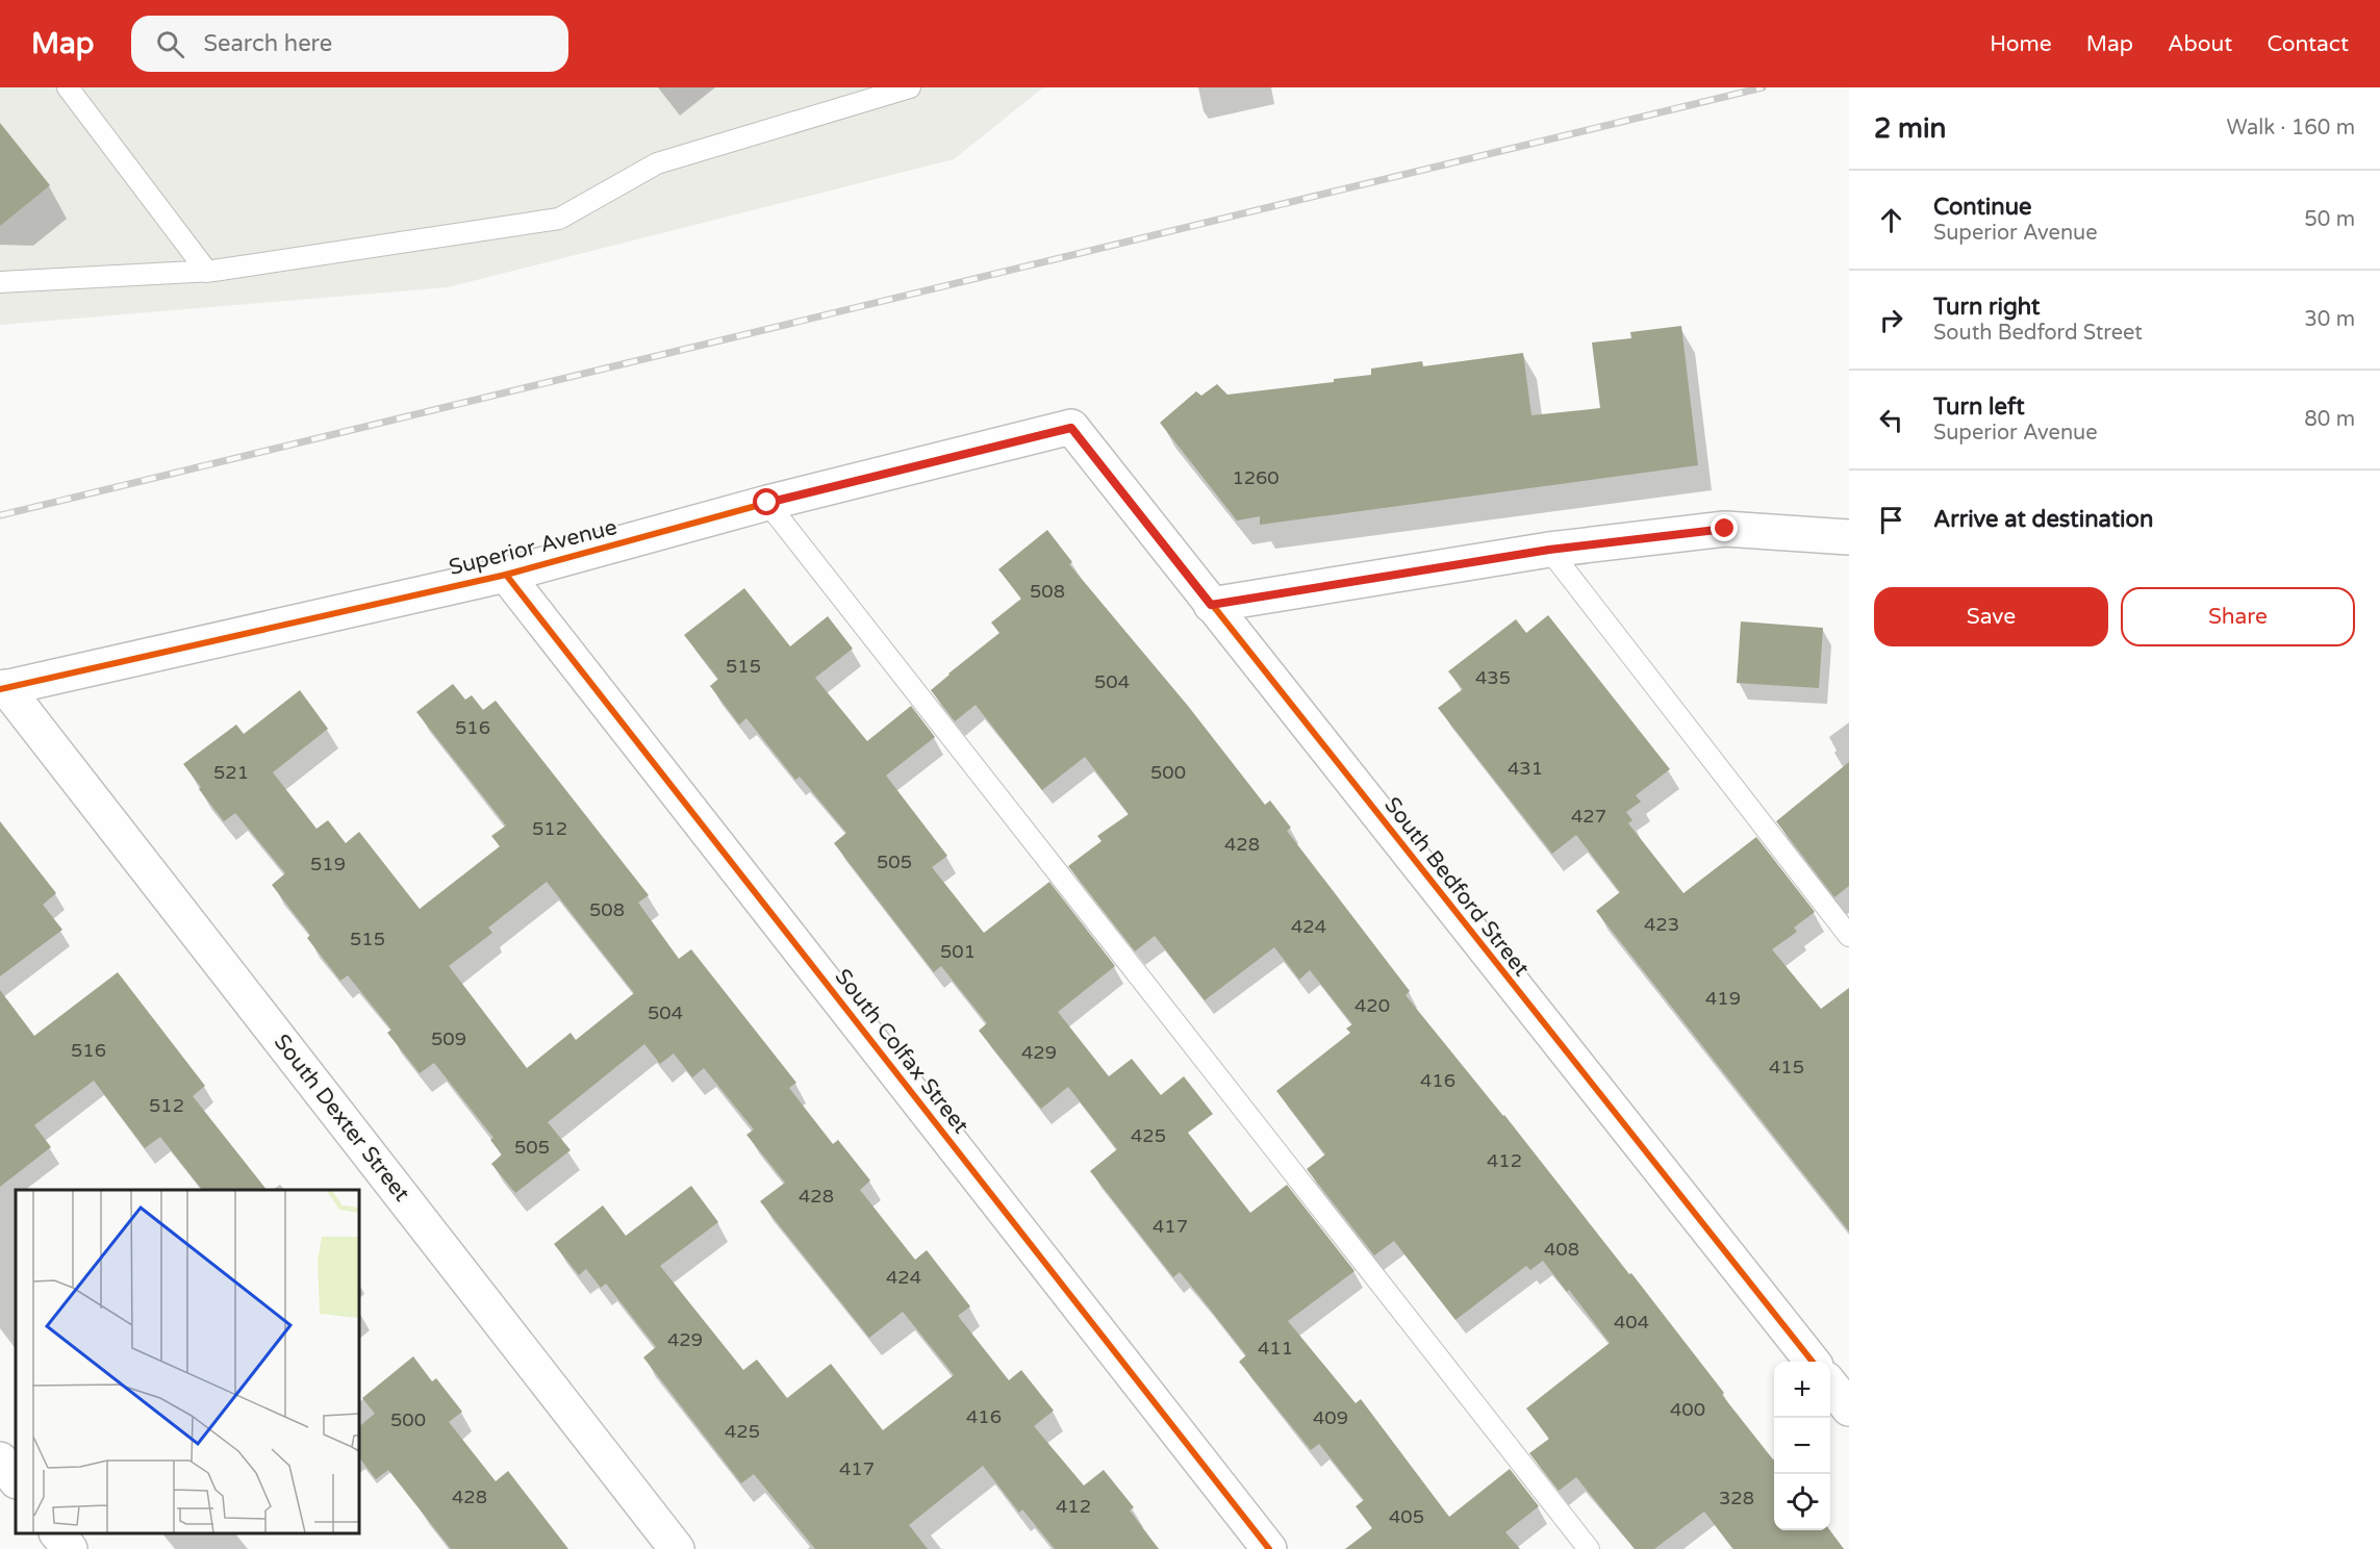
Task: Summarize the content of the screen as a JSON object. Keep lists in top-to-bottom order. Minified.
{"streets":{"street":["Superior Avenue","South Bedford Street","South Colfax Street","South Dexter Street"]},"crossings":[["Superior Avenue","South Bedford Street"],["Superior Avenue","South Colfax Street"],["Superior Avenue","South Dexter Street"]],"house_numbers":["1260","508","515","435","504","516","431","521","500","427","512","428","505","519","508","423","424","515","501","419","420","504","509","516","429","415","416","512","425","505","412","428","417","408","424","404","429","411","400","416","409","500","425","417","428","328","412","405"],"page":{"header":"Map","search":"Search here","nav":["Home","Map","About","Contact"],"heading":["2 min","Walk · 160 m"],"list":[["Continue","Superior Avenue","50 m"],["Turn right","South Bedford Street","30 m"],["Turn left","Superior Avenue","80 m"],"Arrive at destination"],"buttons":["Save","Share"],"map_buttons":["+","−"]}}
